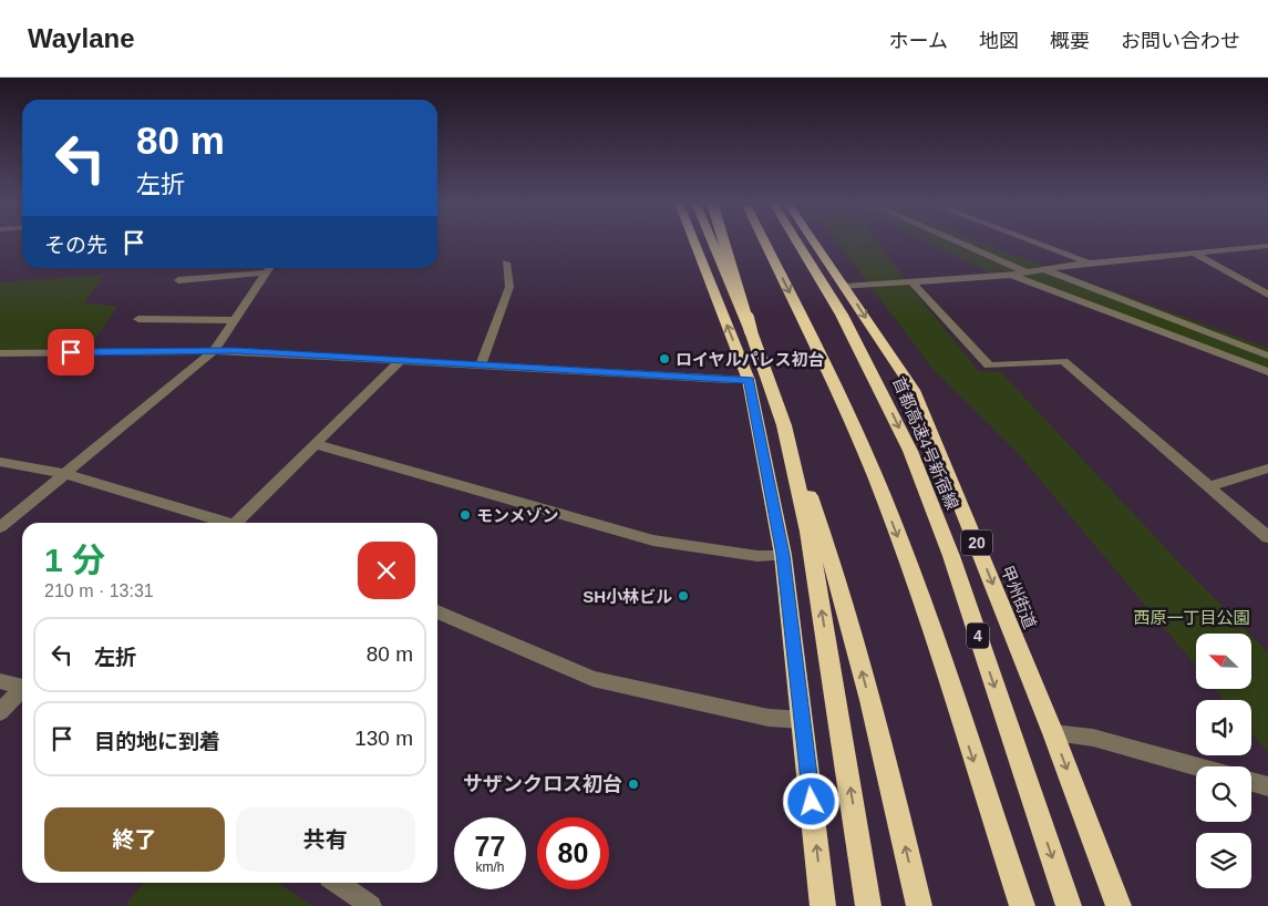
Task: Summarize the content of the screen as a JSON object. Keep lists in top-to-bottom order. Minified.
{"streets":{"highway":["首都高速4号新宿線","20","甲州街道","4"]},"parks":["西原一丁目公園"],"places":["ロイヤルパレス初台","モンメゾン","SH小林ビル","サザンクロス初台"],"north":"top left","page":{"header":"Waylane","nav":["ホーム","地図","概要","お問い合わせ"],"turn":["80 m","左折"],"then":"その先","heading":["1 分","210 m · 13:31"],"list":[{"name":"左折","value":"80 m"},{"name":"目的地に到着","value":"130 m"}],"buttons":["終了","共有"],"speed":"77 km/h","limit":"80"}}
